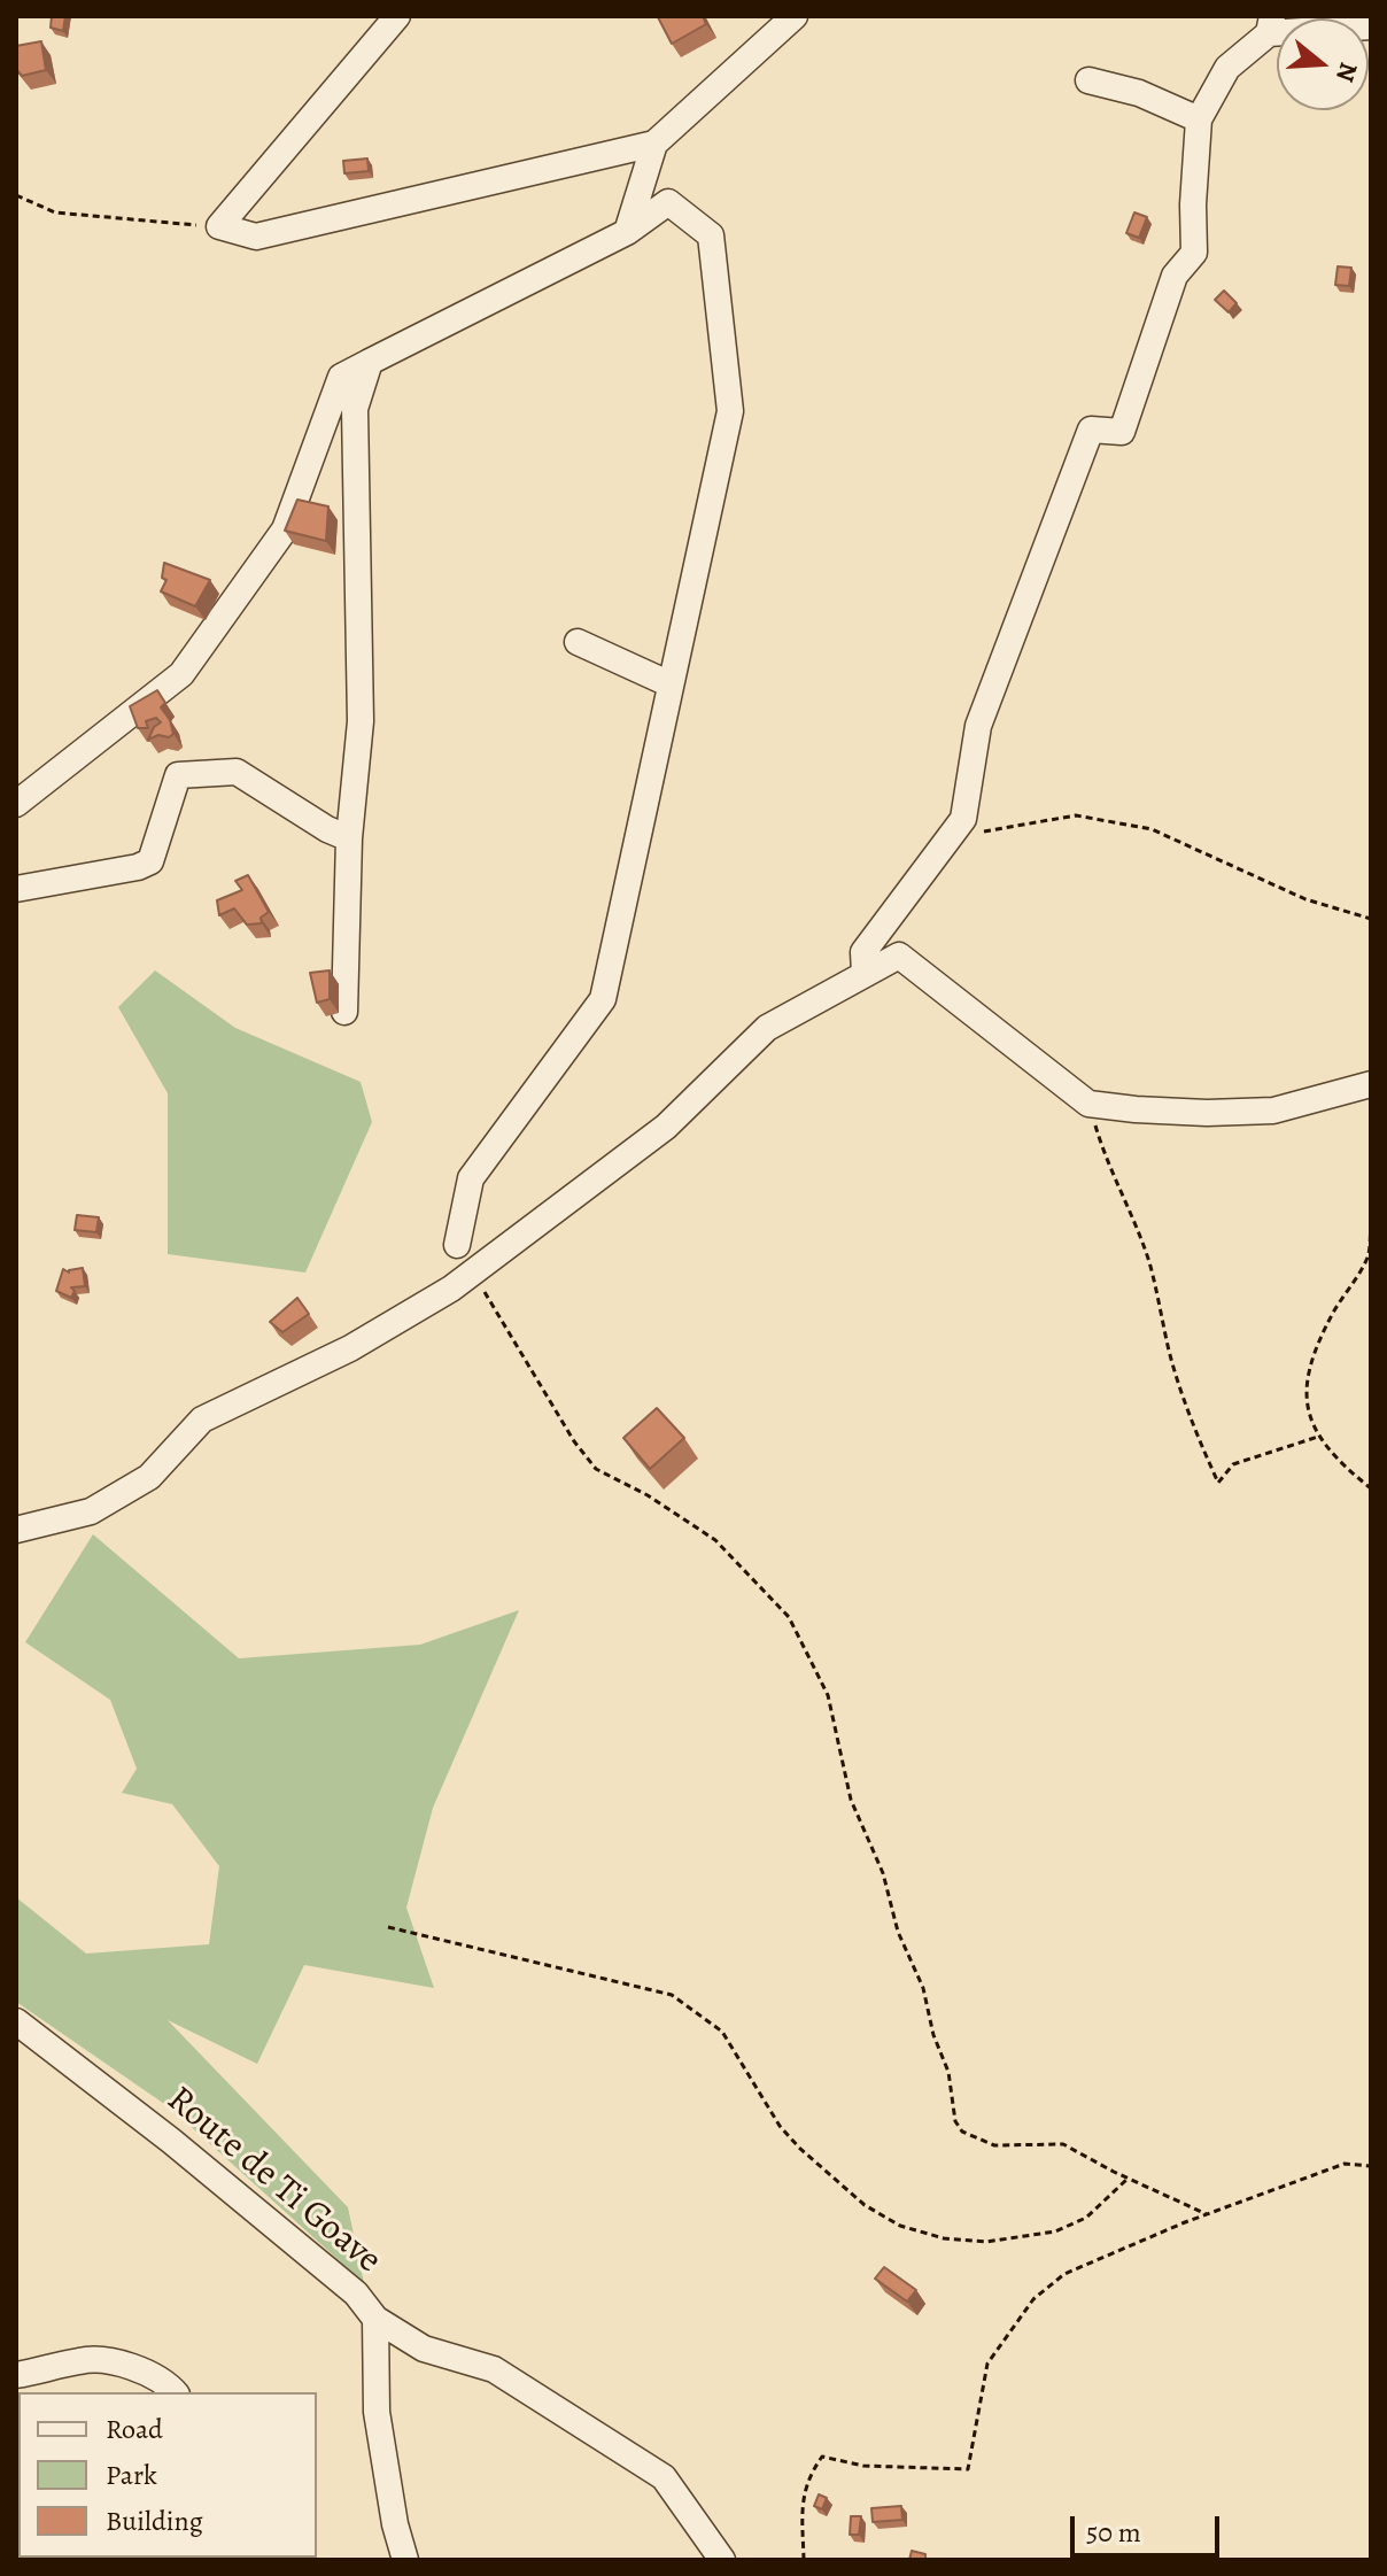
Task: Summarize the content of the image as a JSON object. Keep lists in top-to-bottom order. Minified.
{"streets":{"street":["Route de Ti Goave"]},"legend":["Road","Park","Building"],"scale_bar":"50 m","north":"right"}
